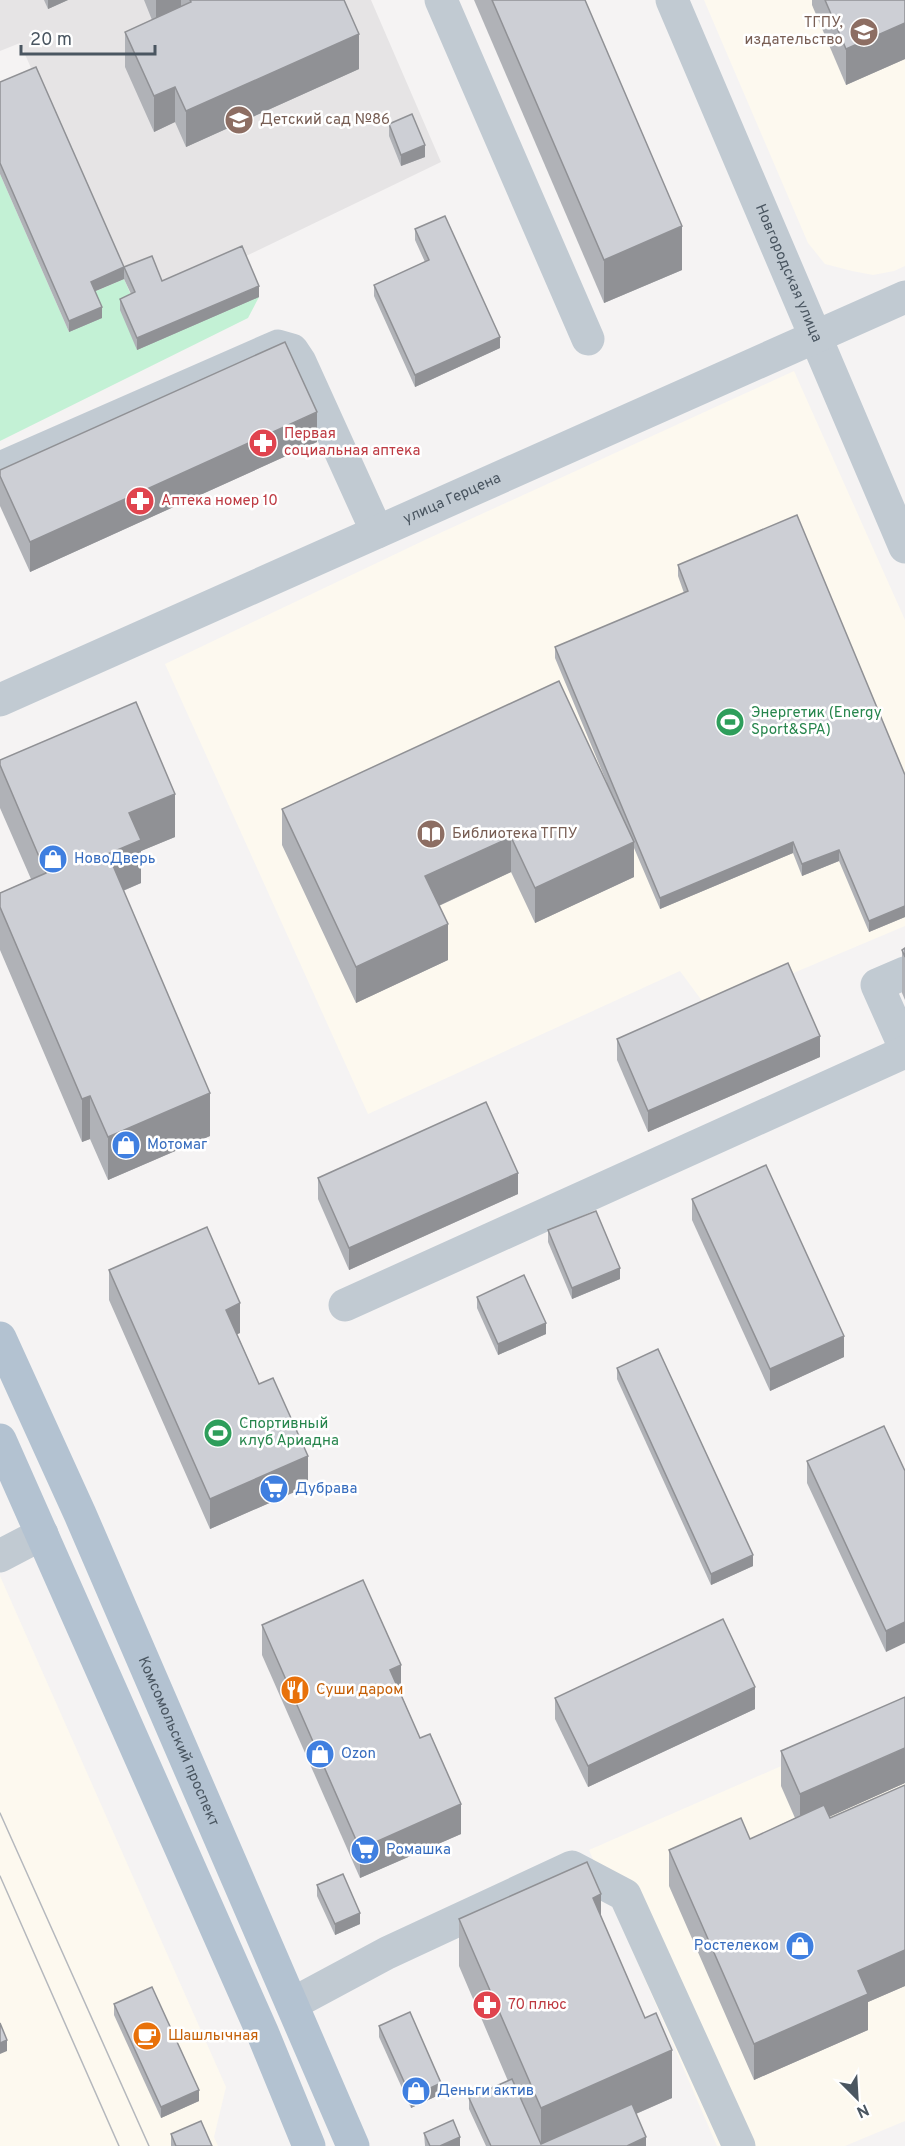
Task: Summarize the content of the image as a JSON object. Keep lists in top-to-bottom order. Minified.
{"streets":{"main road":["Комсомольский проспект"],"street":["Новгородская улица","улица Герцена"]},"crossings":[["Новгородская улица","улица Герцена"]],"places":{"school or university":["ТГПУ, издательство","Детский сад №86"],"pharmacy":["Первая социальная аптека","Аптека номер 10","70 плюс"],"sports":["Энергетик (Energy Sport&SPA)","Спортивный клуб Ариадна"],"library":["Библиотека ТГПУ"],"shop":["НовоДверь","Мотомаг","Ozon","Ростелеком","Деньги актив"],"supermarket":["Дубрава","Ромашка"],"restaurant":["Суши даром"],"cafe":["Шашлычная"]},"scale_bar":"20 m","north":"bottom right"}
